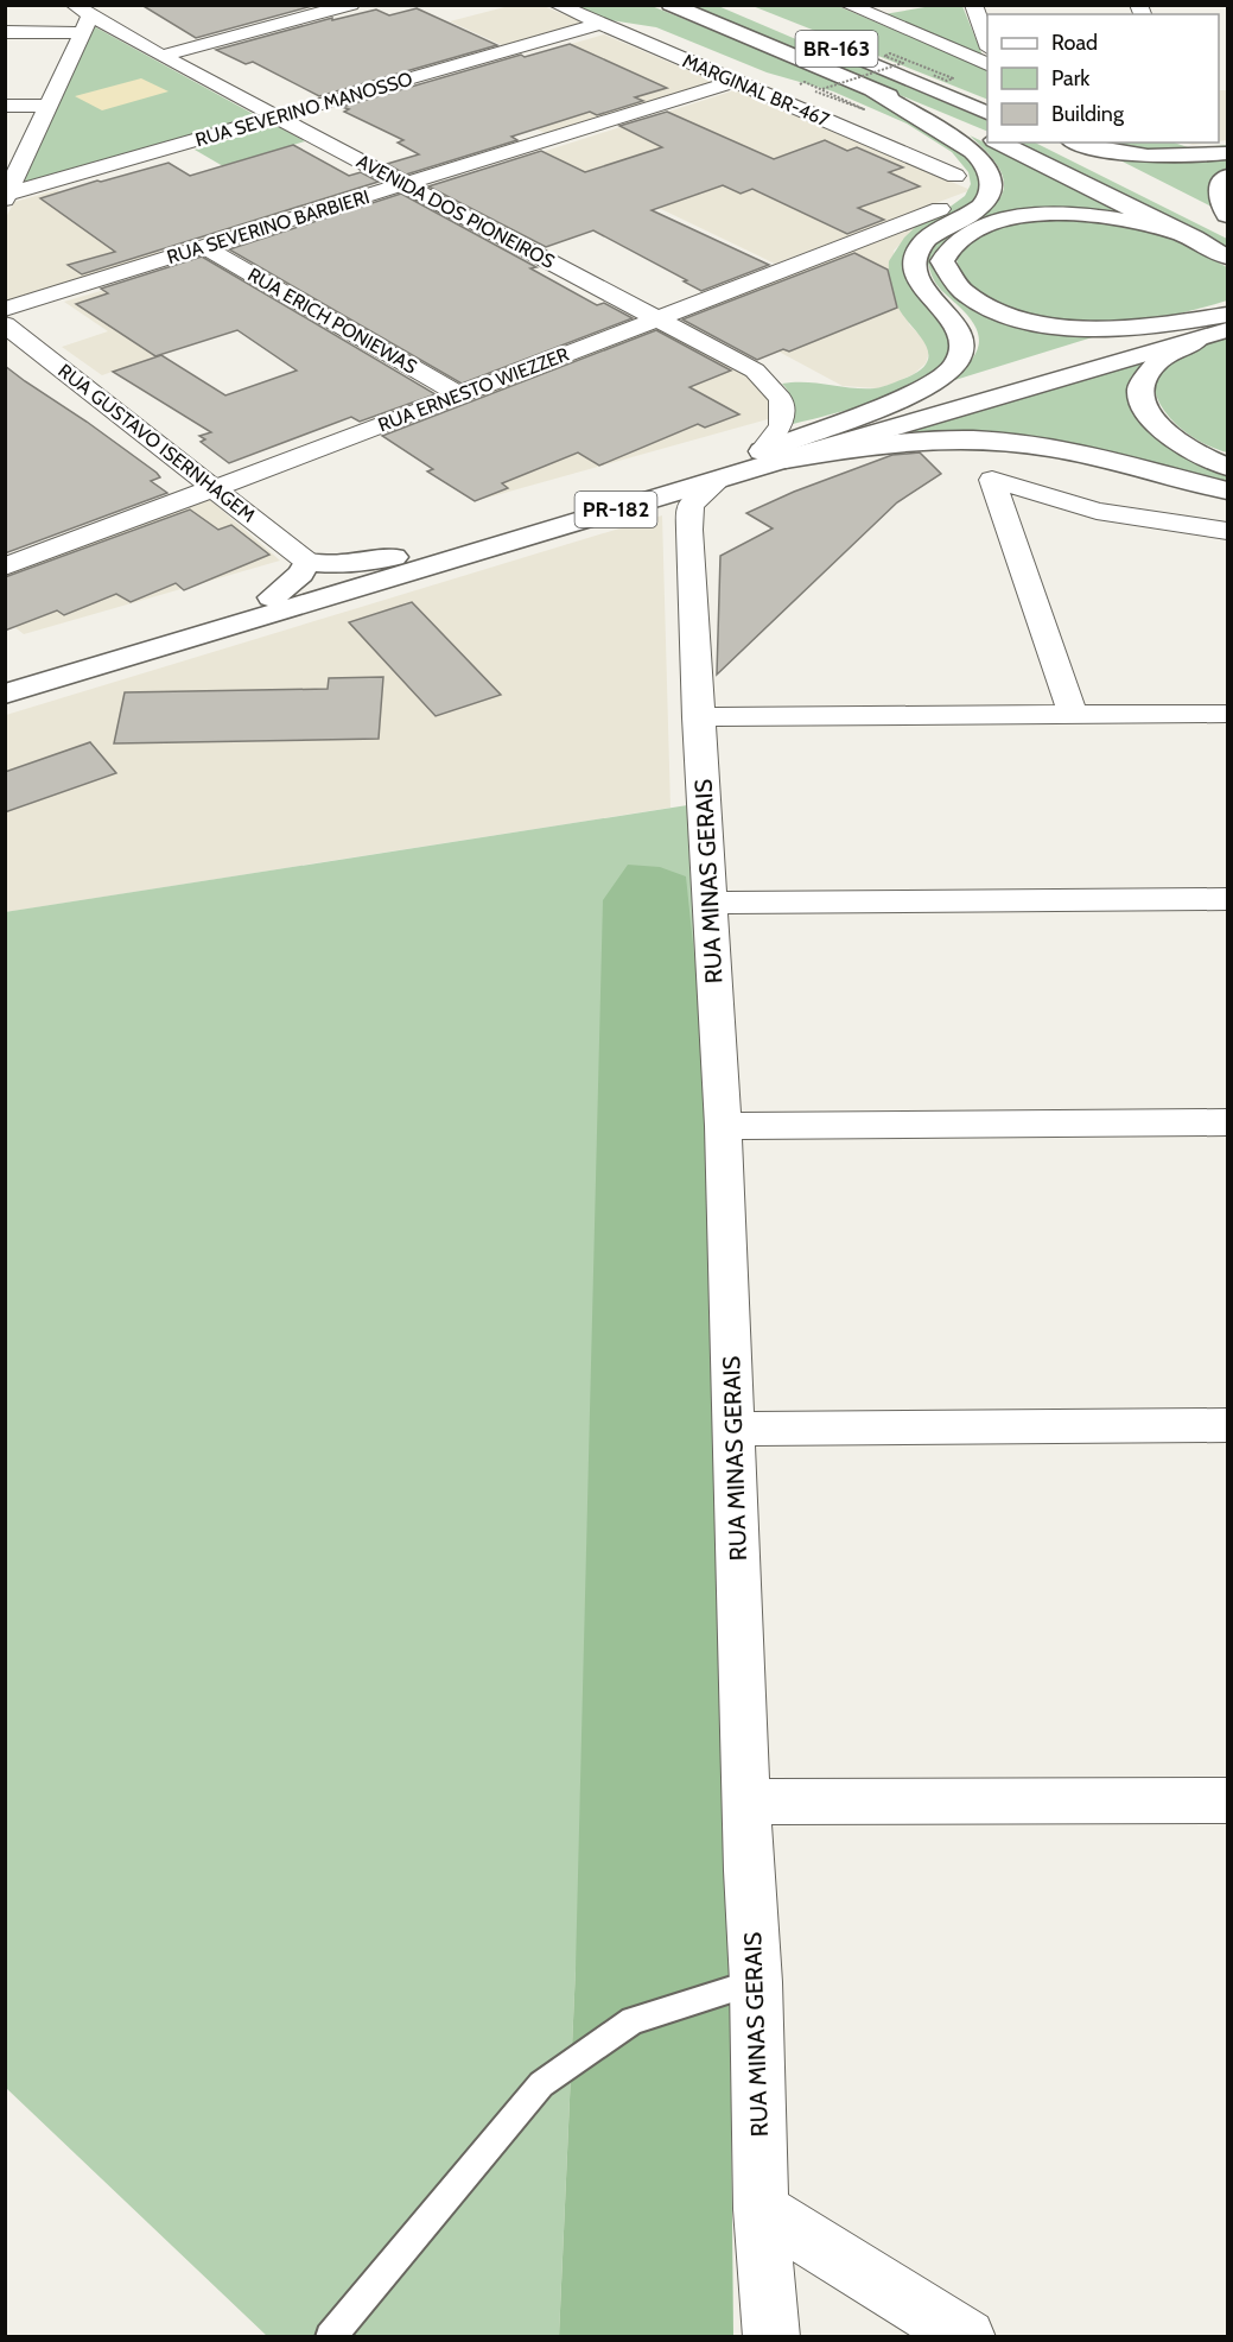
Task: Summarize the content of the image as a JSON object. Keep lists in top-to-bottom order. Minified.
{"streets":{"main road":["BR-163","PR-182"],"street":["MARGINAL BR-467","RUA SEVERINO MANOSSO","AVENIDA DOS PIONEIROS","RUA SEVERINO BARBIERI","RUA ERICH PONIEWAS","RUA ERNESTO WIEZZER","RUA GUSTAVO ISERNHAGEM","RUA MINAS GERAIS"]},"crossings":[["BR-163","PR-182"],["MARGINAL BR-467","RUA SEVERINO MANOSSO"],["MARGINAL BR-467","RUA SEVERINO BARBIERI"],["RUA SEVERINO MANOSSO","AVENIDA DOS PIONEIROS"],["AVENIDA DOS PIONEIROS","RUA SEVERINO BARBIERI"],["AVENIDA DOS PIONEIROS","RUA ERNESTO WIEZZER"],["AVENIDA DOS PIONEIROS","PR-182"],["RUA SEVERINO BARBIERI","RUA ERICH PONIEWAS"],["RUA ERICH PONIEWAS","RUA ERNESTO WIEZZER"],["RUA ERNESTO WIEZZER","RUA GUSTAVO ISERNHAGEM"],["PR-182","RUA MINAS GERAIS"]],"legend":["Road","Park","Building"]}
